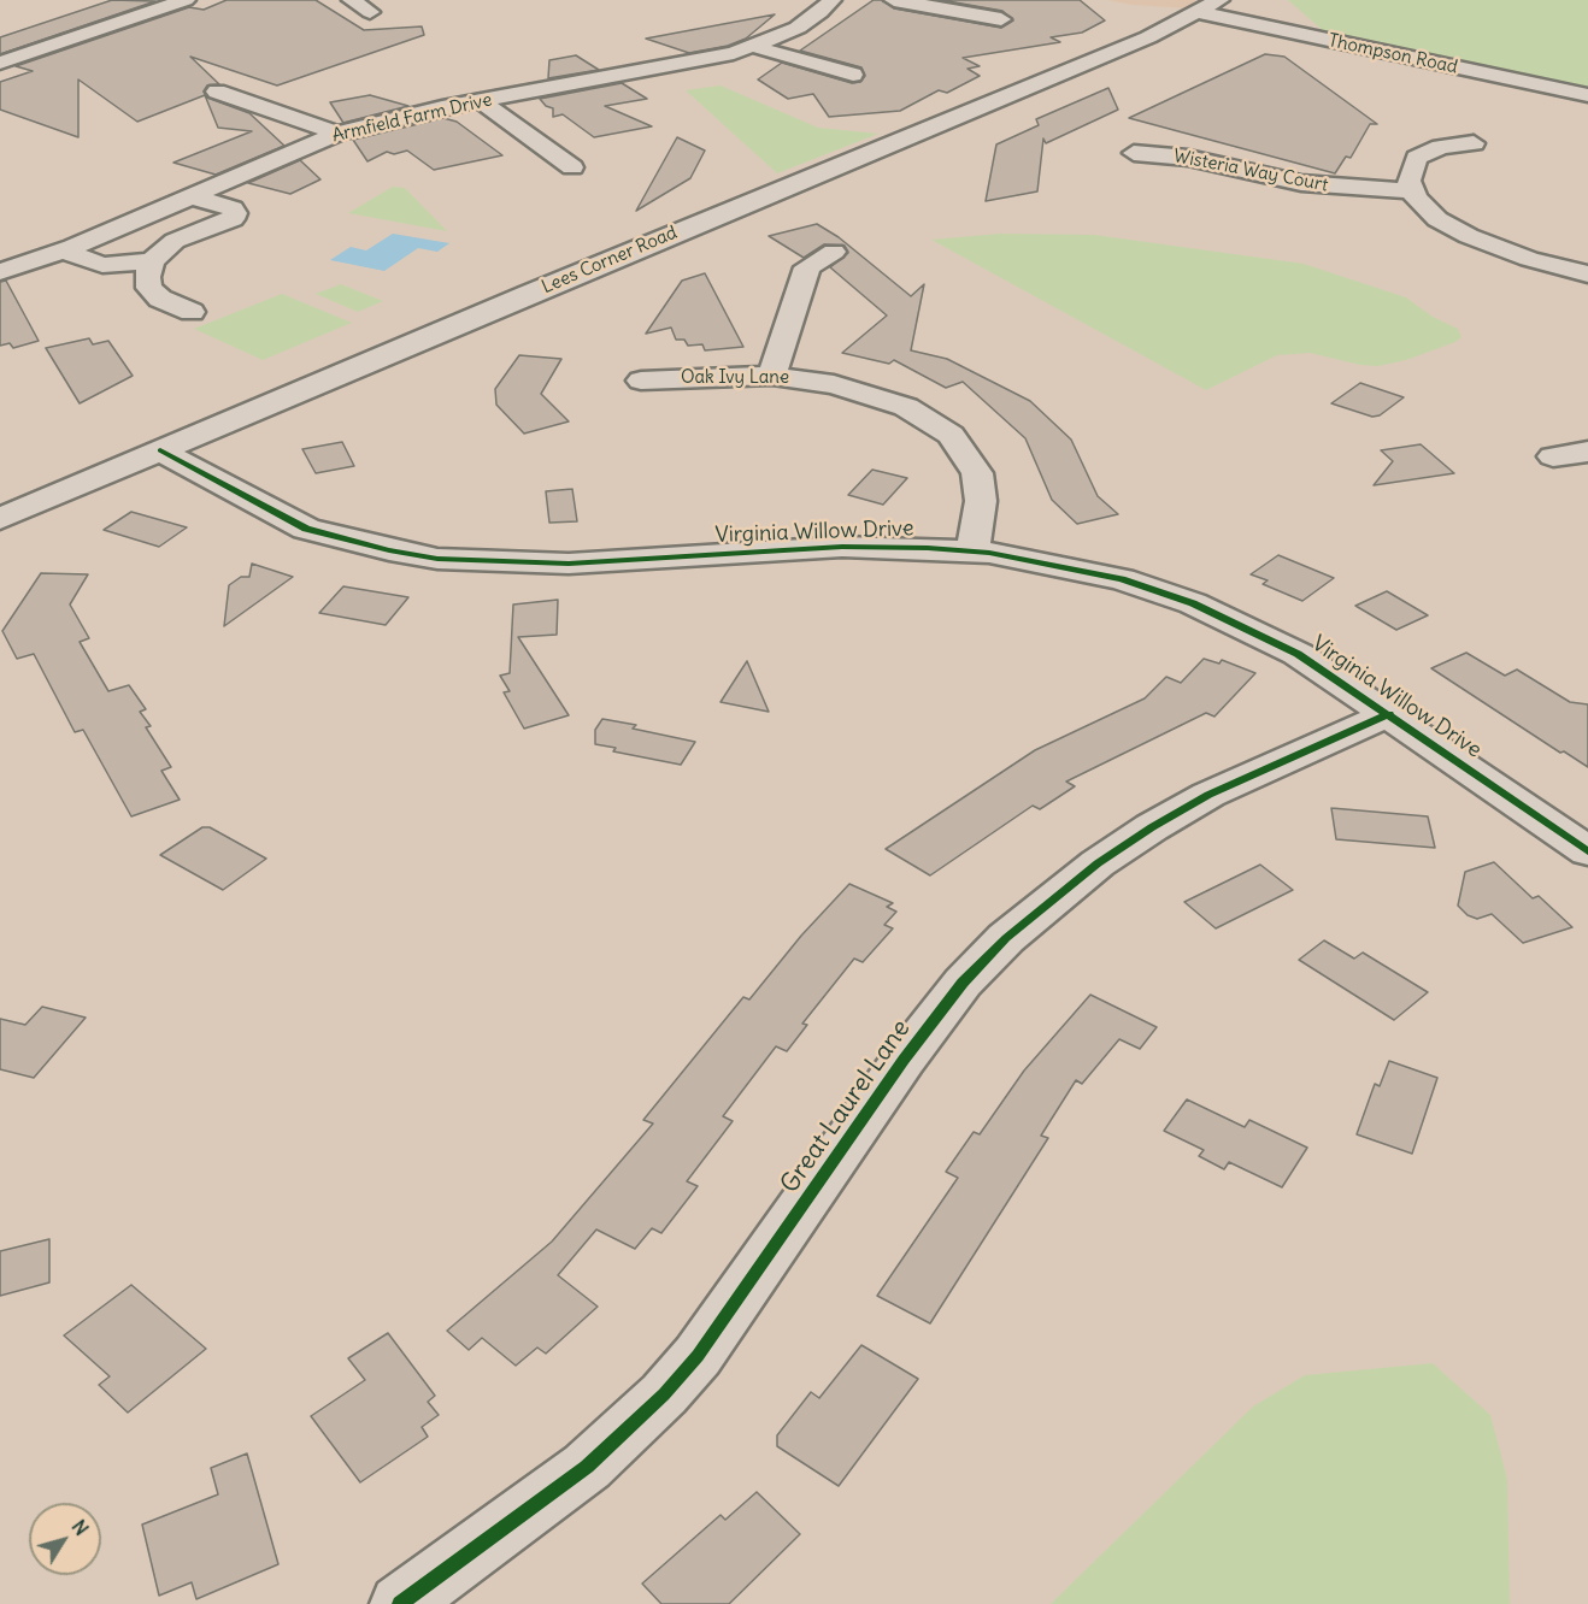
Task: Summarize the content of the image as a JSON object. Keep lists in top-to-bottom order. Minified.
{"streets":{"street":["Thompson Road","Armfield Farm Drive","Wisteria Way Court","Lees Corner Road","Oak Ivy Lane","Virginia Willow Drive","Great Laurel Lane"]},"crossings":[["Thompson Road","Lees Corner Road"],["Lees Corner Road","Virginia Willow Drive"],["Oak Ivy Lane","Virginia Willow Drive"],["Virginia Willow Drive","Great Laurel Lane"]],"north":"top right"}
